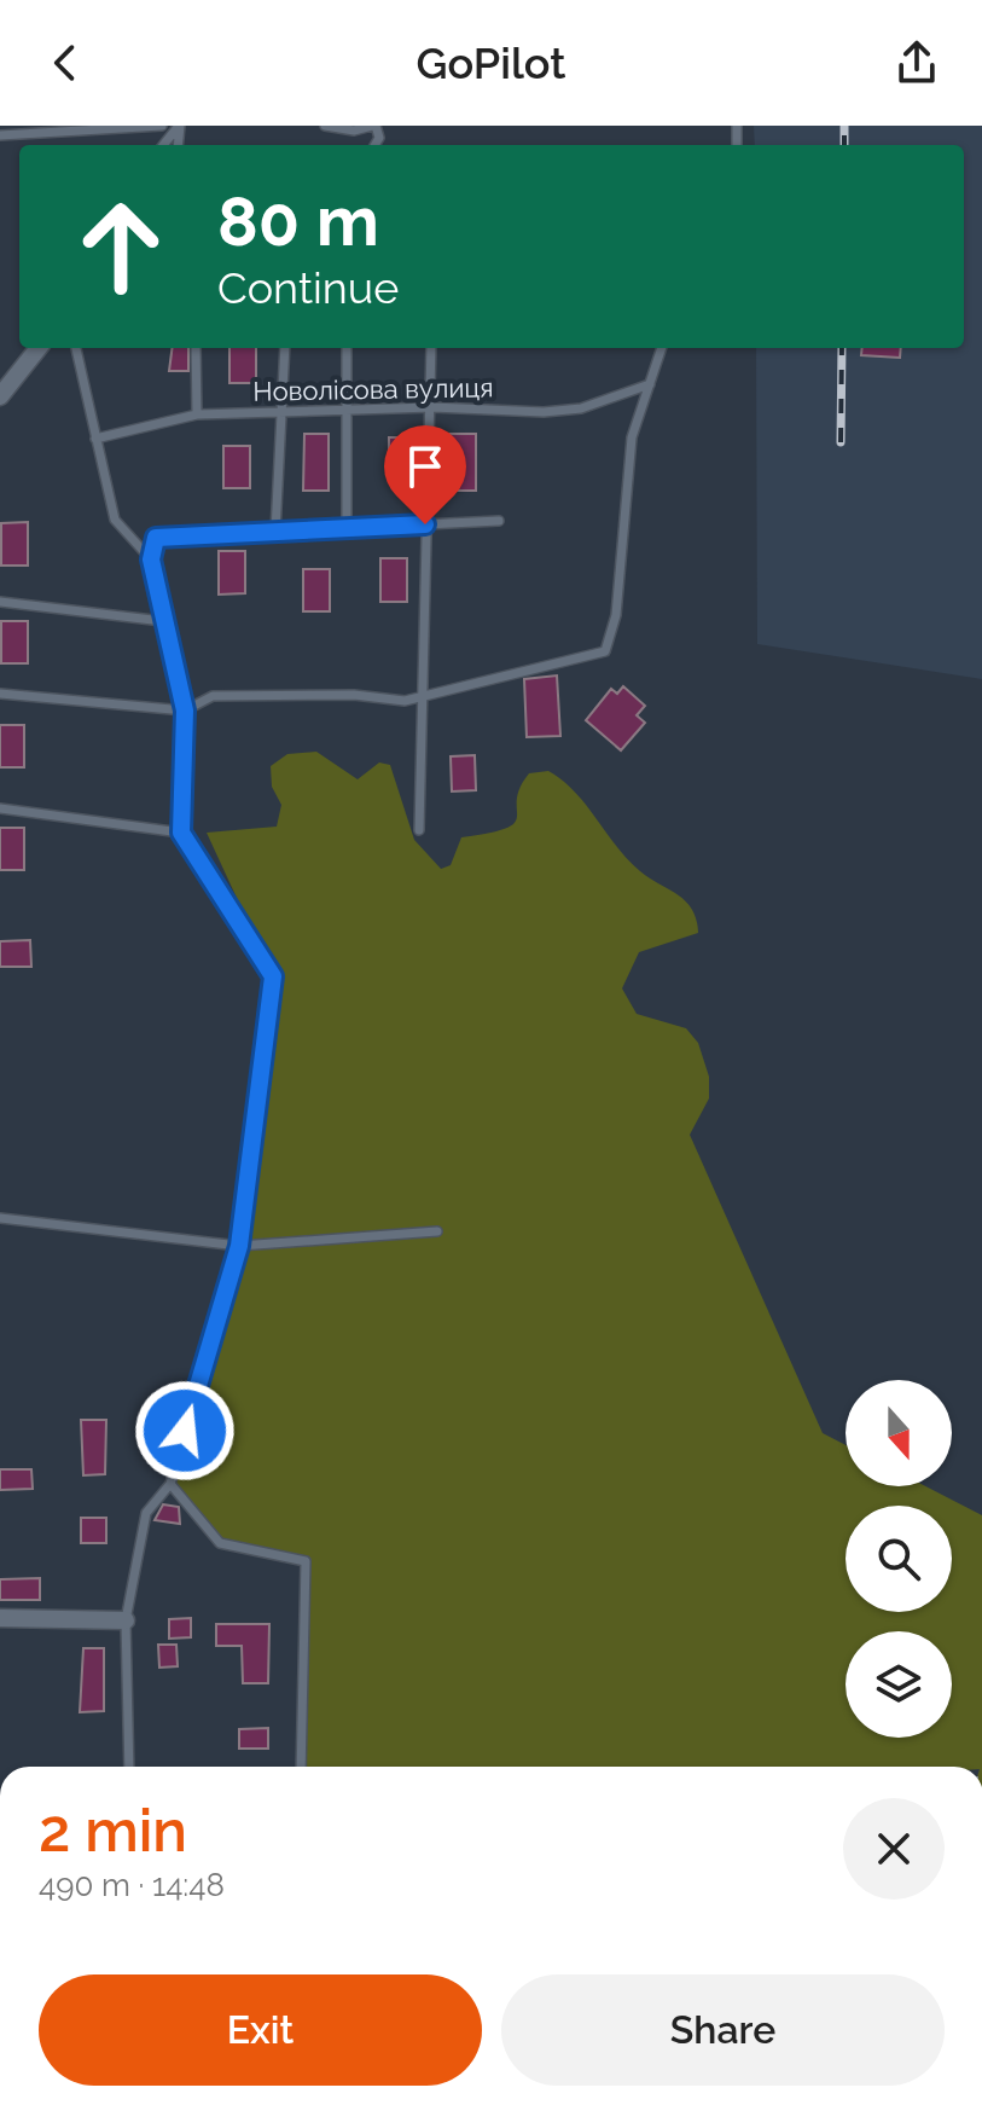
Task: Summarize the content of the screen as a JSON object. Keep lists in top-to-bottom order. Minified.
{"streets":{"lane":["Новолісова вулиця"]},"north":"bottom","page":{"header":"GoPilot","turn":["80 m","Continue"],"heading":["2 min","490 m · 14:48"],"buttons":["Exit","Share"]}}
